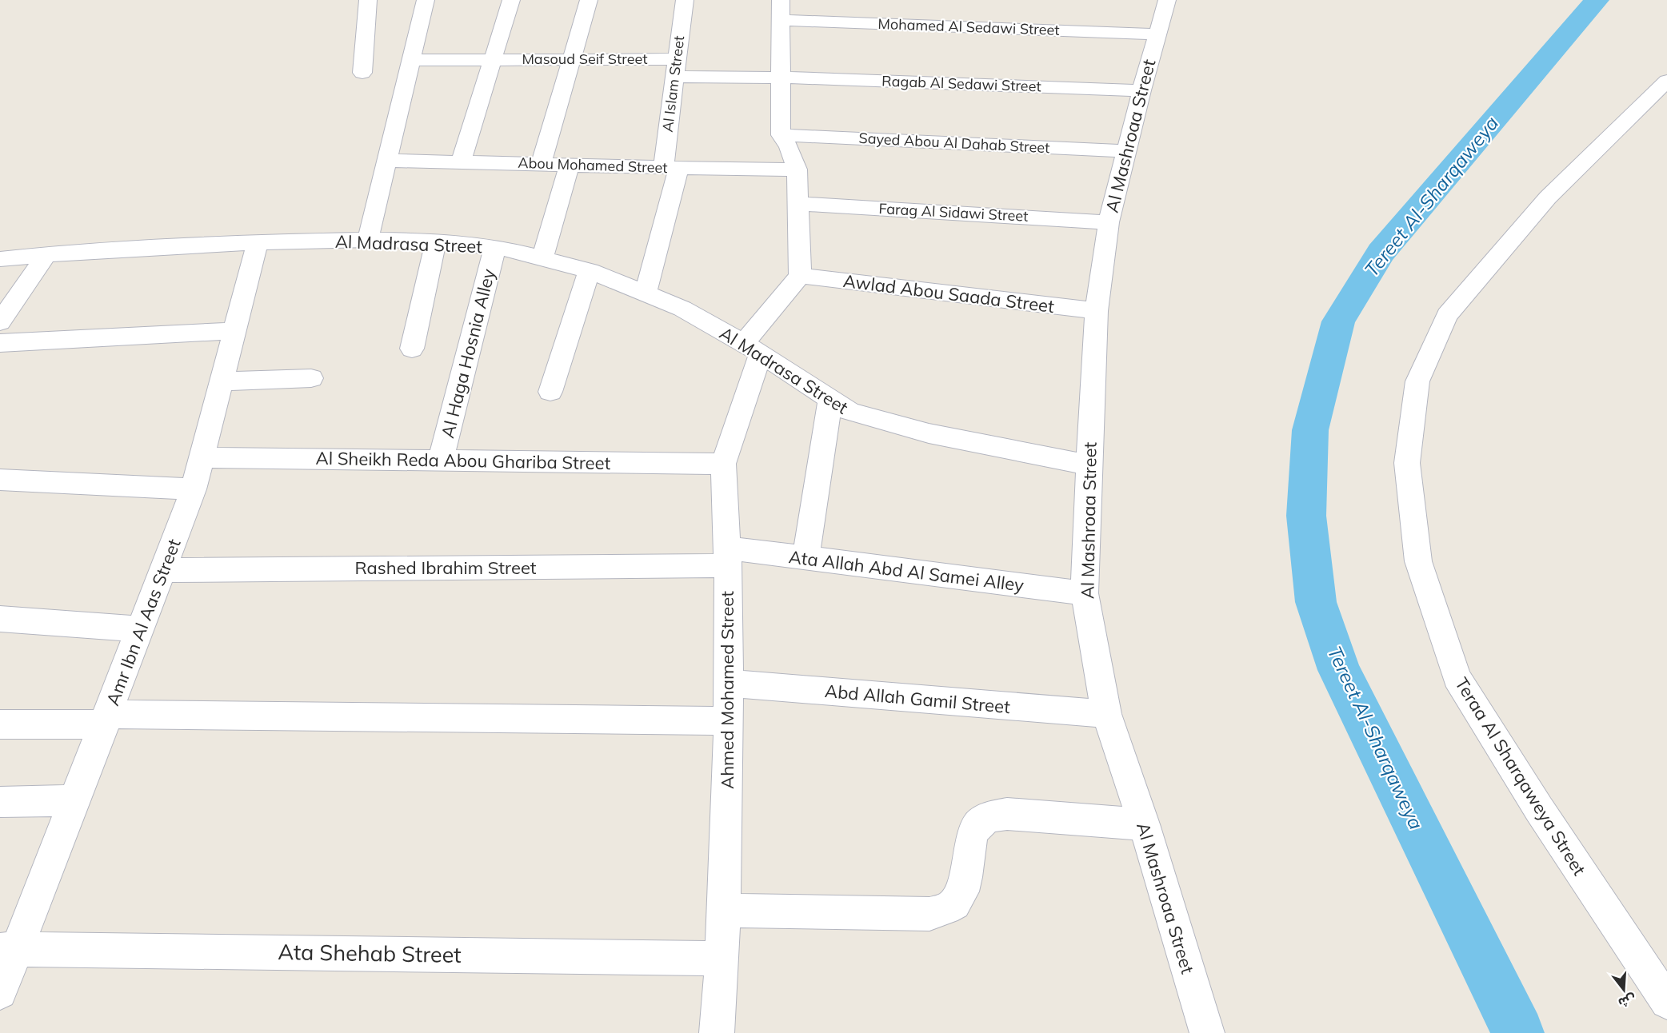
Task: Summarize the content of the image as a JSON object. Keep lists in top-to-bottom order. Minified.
{"streets":{"street":["Mohamed Al Sedawi Street","Masoud Seif Street","Al Islam Street","Ragab Al Sedawi Street","Al Mashroaa Street","Sayed Abou Al Dahab Street","Abou Mohamed Street","Farag Al Sidawi Street","Al Madrasa Street","Awlad Abou Saada Street","Al Haga Hosnia Alley","Al Sheikh Reda Abou Ghariba Street","Rashed Ibrahim Street","Ata Allah Abd Al Samei Alley","Amr Ibn Al Aas Street","Ahmed Mohamed Street","Abd Allah Gamil Street","Teraa Al Sharqaweya Street","Ata Shehab Street"]},"crossings":[["Mohamed Al Sedawi Street","Al Mashroaa Street"],["Masoud Seif Street","Al Islam Street"],["Masoud Seif Street","Ragab Al Sedawi Street"],["Al Islam Street","Abou Mohamed Street"],["Al Islam Street","Al Madrasa Street"],["Ragab Al Sedawi Street","Al Mashroaa Street"],["Al Mashroaa Street","Sayed Abou Al Dahab Street"],["Al Mashroaa Street","Farag Al Sidawi Street"],["Al Mashroaa Street","Al Madrasa Street"],["Al Mashroaa Street","Awlad Abou Saada Street"],["Al Mashroaa Street","Ata Allah Abd Al Samei Alley"],["Al Mashroaa Street","Abd Allah Gamil Street"],["Al Madrasa Street","Al Haga Hosnia Alley"],["Al Madrasa Street","Amr Ibn Al Aas Street"],["Al Madrasa Street","Ahmed Mohamed Street"],["Al Haga Hosnia Alley","Al Sheikh Reda Abou Ghariba Street"],["Al Sheikh Reda Abou Ghariba Street","Amr Ibn Al Aas Street"],["Al Sheikh Reda Abou Ghariba Street","Ahmed Mohamed Street"],["Rashed Ibrahim Street","Ata Allah Abd Al Samei Alley"],["Rashed Ibrahim Street","Amr Ibn Al Aas Street"],["Rashed Ibrahim Street","Ahmed Mohamed Street"],["Ata Allah Abd Al Samei Alley","Ahmed Mohamed Street"],["Amr Ibn Al Aas Street","Ata Shehab Street"],["Ahmed Mohamed Street","Abd Allah Gamil Street"],["Ahmed Mohamed Street","Ata Shehab Street"]],"water":["Tereet Al-Sharqaweya"],"north":"bottom"}
